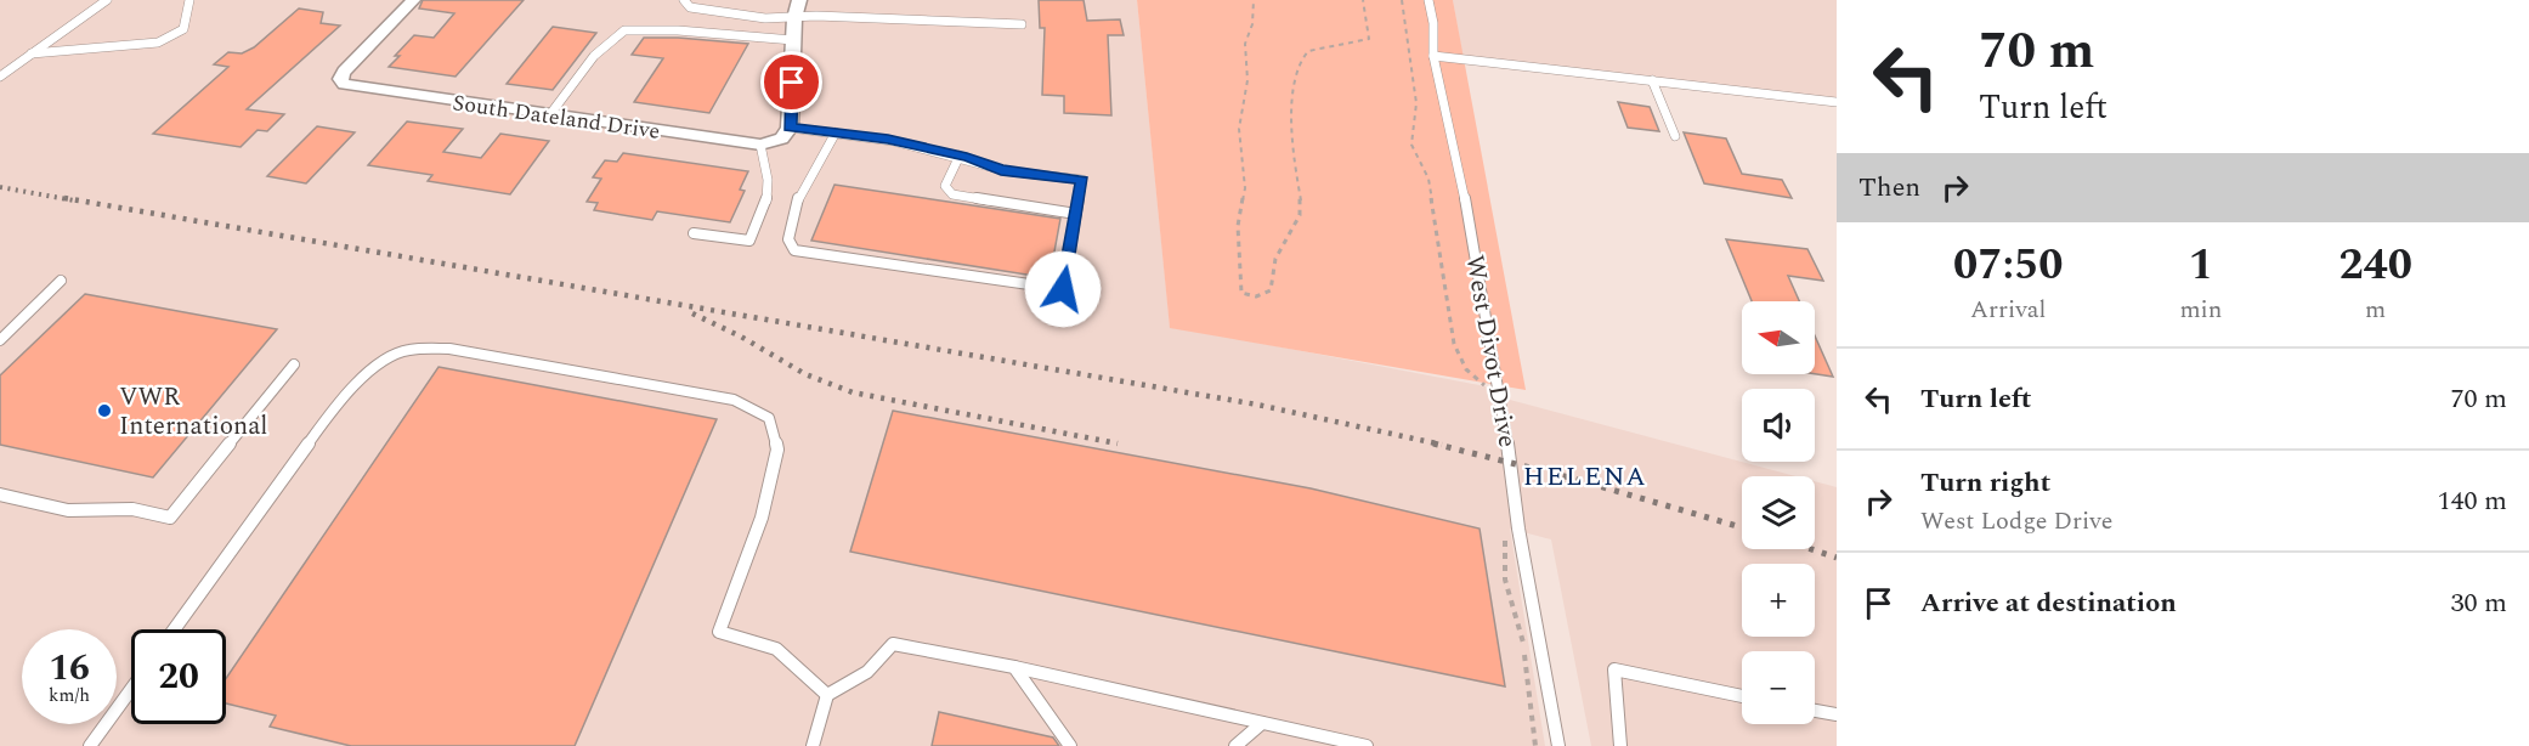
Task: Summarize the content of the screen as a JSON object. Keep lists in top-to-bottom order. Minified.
{"streets":{"street":["South Dateland Drive"],"lane":["West Divot Drive"]},"districts":["HELENA"],"places":["VWR International"],"north":"left","page":{"turn":["70 m","Turn left"],"then":"Then","eta":["07:50","Arrival","1","min","240","m"],"map_buttons":["+","−"],"list":[{"name":"Turn left","value":"70 m"},{"name":"Turn right","note":"West Lodge Drive","value":"140 m"},{"name":"Arrive at destination","value":"30 m"}],"speed":"16 km/h","limit":"20"}}
